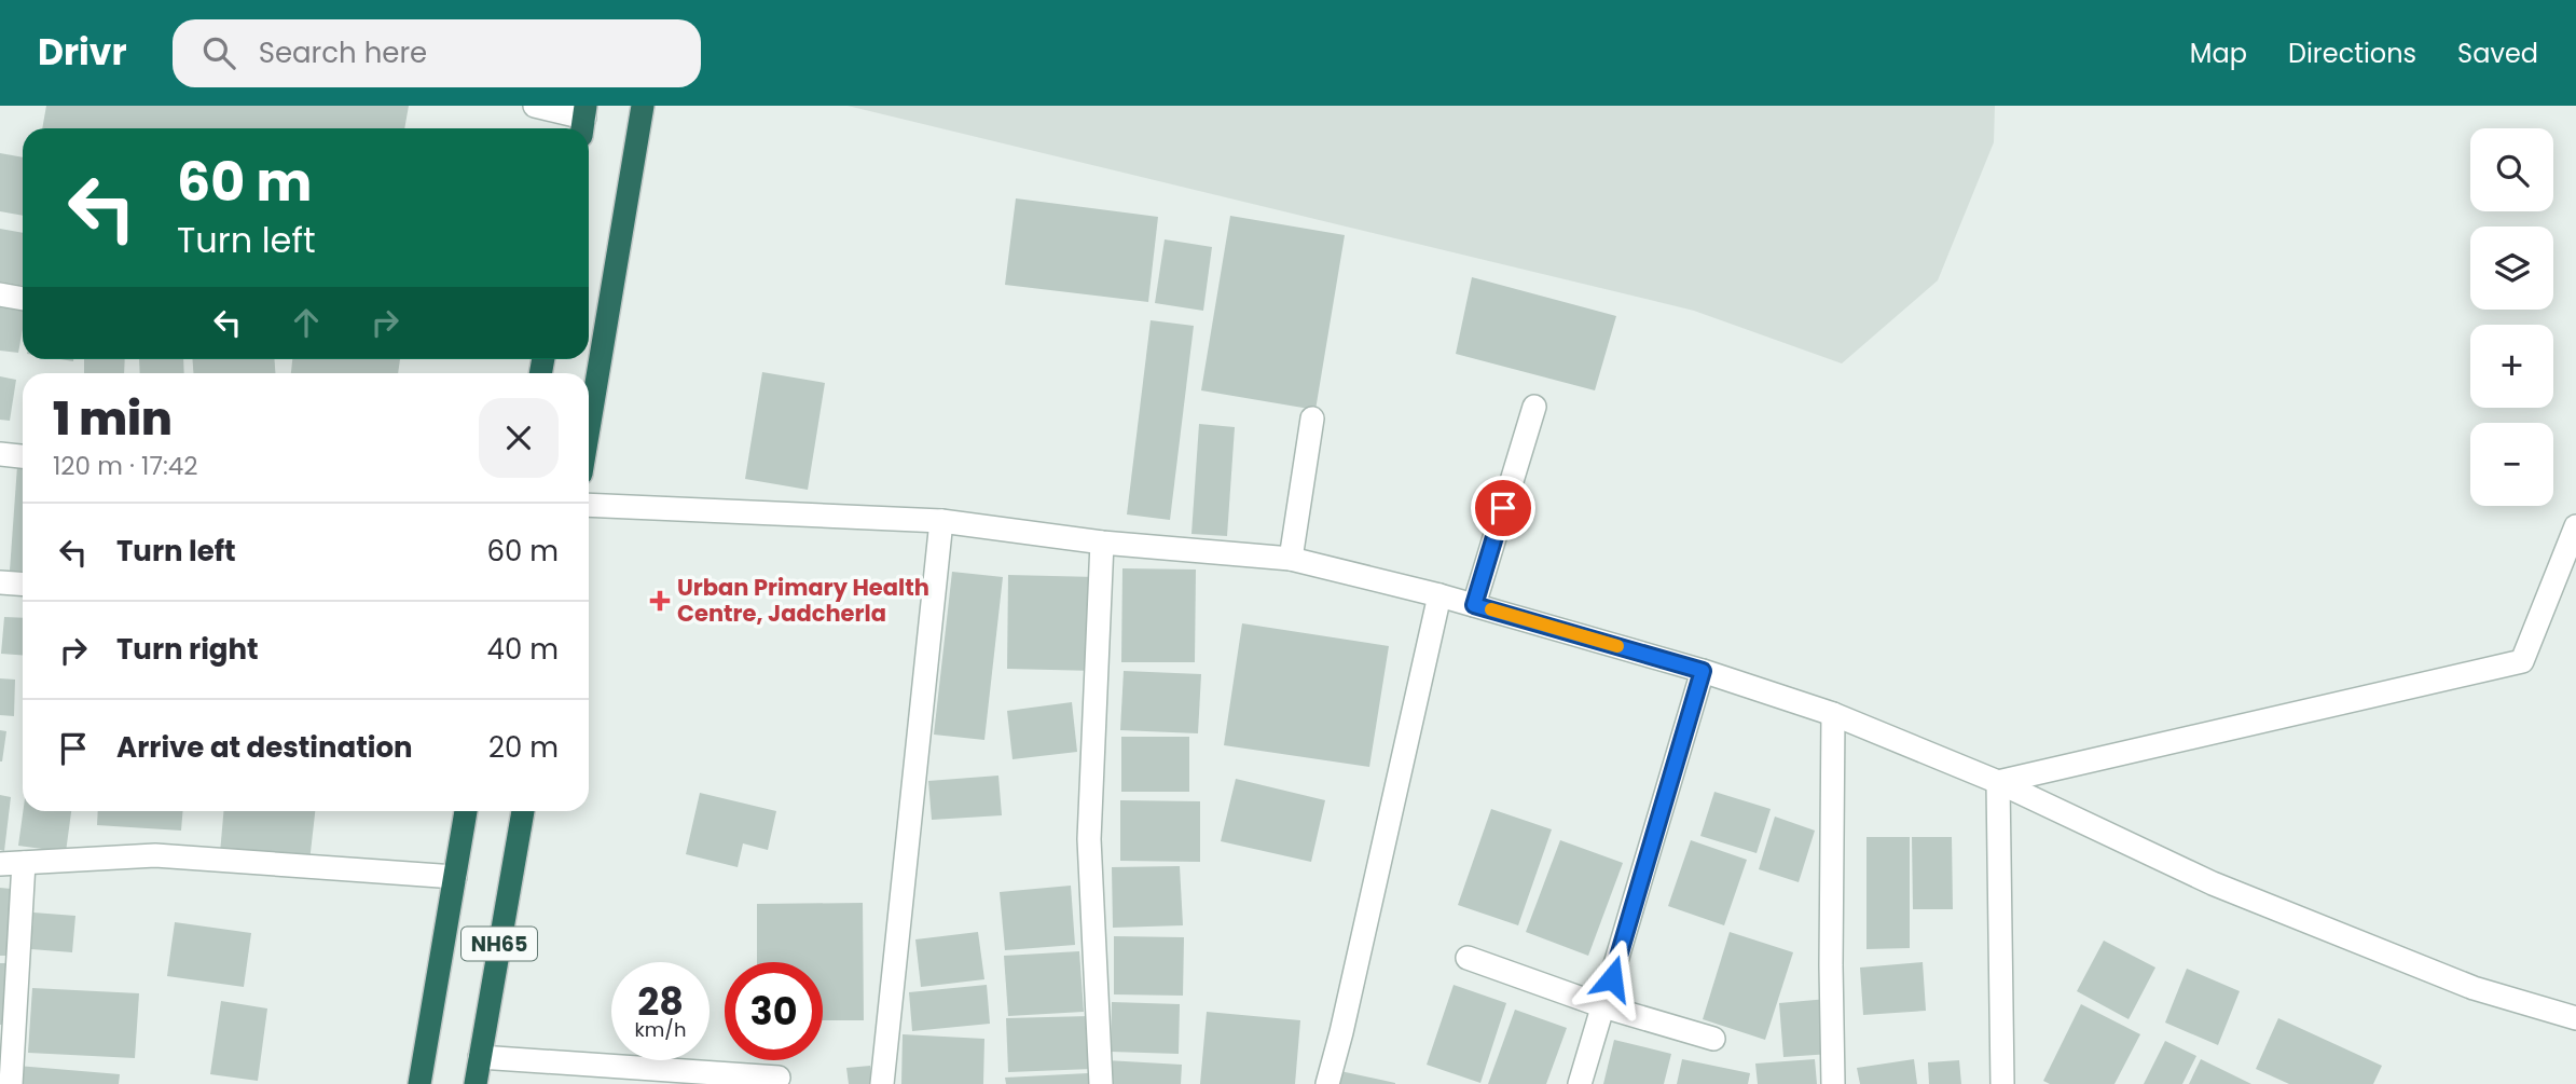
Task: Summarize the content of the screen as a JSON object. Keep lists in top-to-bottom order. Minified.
{"streets":{"highway":["NH65"]},"places":{"health":["Urban Primary Health Centre, Jadcherla"]},"page":{"header":"Drivr","search":"Search here","nav":["Map","Directions","Saved"],"map_buttons":["+","−"],"turn":["60 m","Turn left"],"heading":["1 min","120 m · 17:42"],"list":[{"name":"Turn left","value":"60 m"},{"name":"Turn right","value":"40 m"},{"name":"Arrive at destination","value":"20 m"}],"speed":"28 km/h","limit":"30"}}
